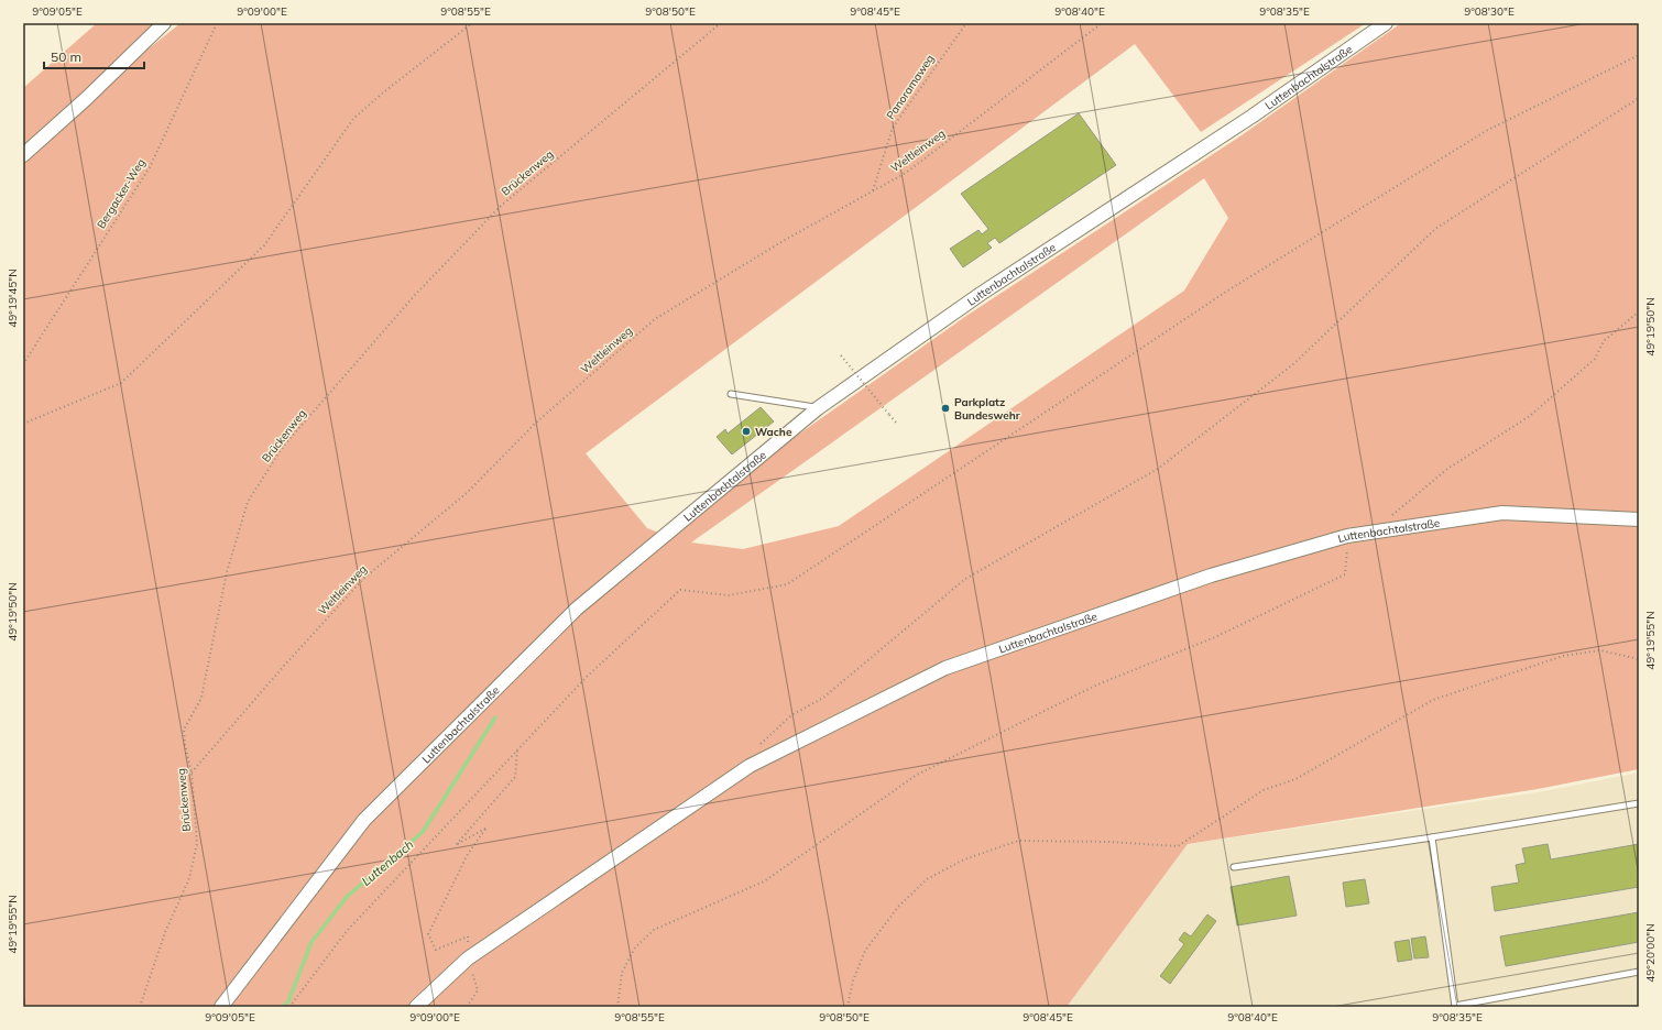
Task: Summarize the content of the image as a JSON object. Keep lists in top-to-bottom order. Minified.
{"streets":{"street":["Luttenbachtalstraße"],"path":["Panoramaweg","Weltleinweg","Brückenweg","Bergacker-Weg"]},"crossings":[["Panoramaweg","Weltleinweg"],["Weltleinweg","Brückenweg"]],"water":["Luttenbach"],"places":["Parkplatz Bundeswehr","Wache"],"scale_bar":"50 m","coordinates":["9°09'05\"E","9°09'00\"E","9°08'55\"E","9°08'50\"E","9°08'45\"E","9°08'40\"E","9°08'35\"E","9°08'30\"E","49°19'45\"N","49°19'50\"N","49°19'55\"N","49°20'00\"N"]}
